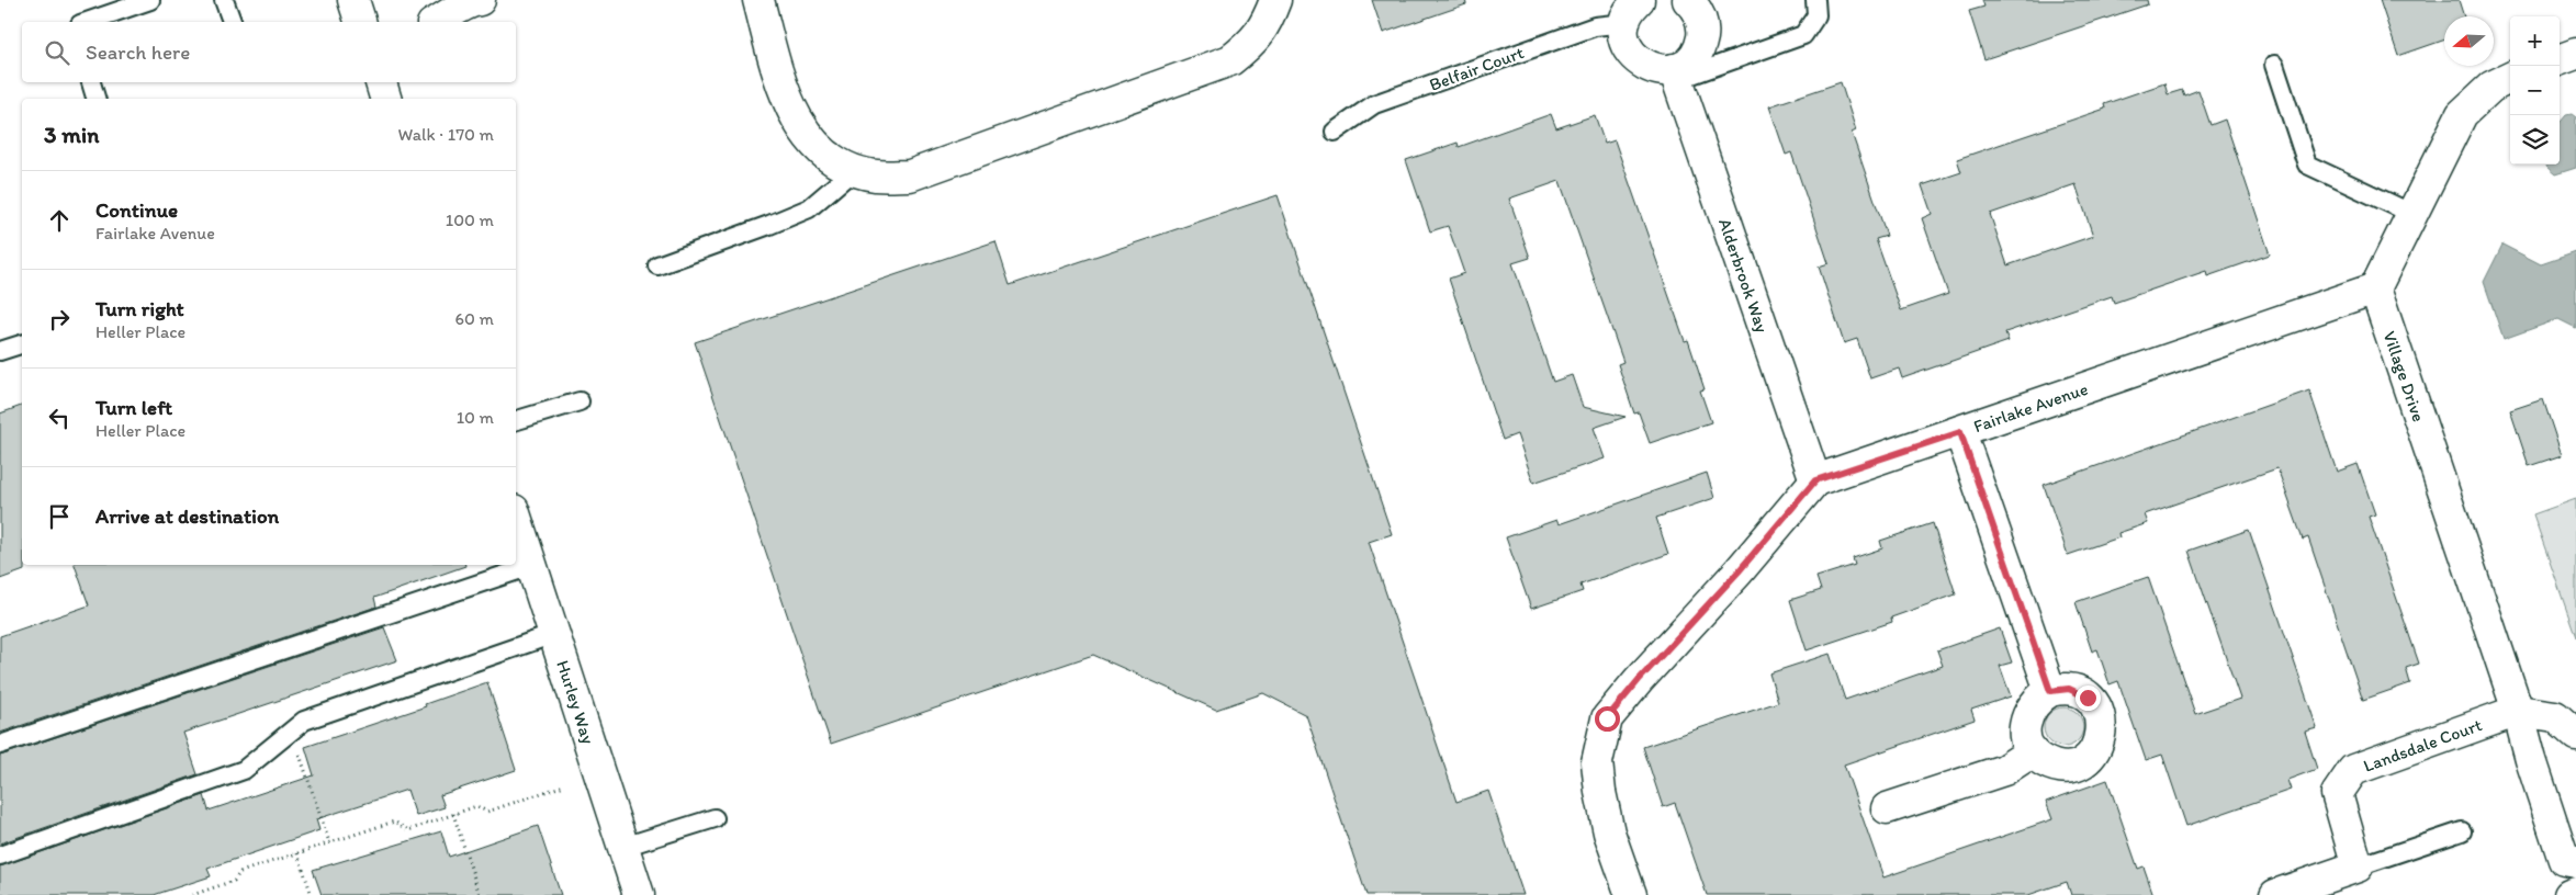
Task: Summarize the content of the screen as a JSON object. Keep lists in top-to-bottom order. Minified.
{"streets":{"street":["Alderbrook Way","Village Drive","Fairlake Avenue","Hurley Way","Landsdale Court"],"lane":["Belfair Court"]},"crossings":[["Alderbrook Way","Fairlake Avenue"],["Village Drive","Fairlake Avenue"],["Village Drive","Landsdale Court"]],"north":"left","page":{"map_buttons":["+","−"],"search":"Search here","heading":["3 min","Walk · 170 m"],"list":[["Continue","Fairlake Avenue","100 m"],["Turn right","Heller Place","60 m"],["Turn left","Heller Place","10 m"],"Arrive at destination"]}}
